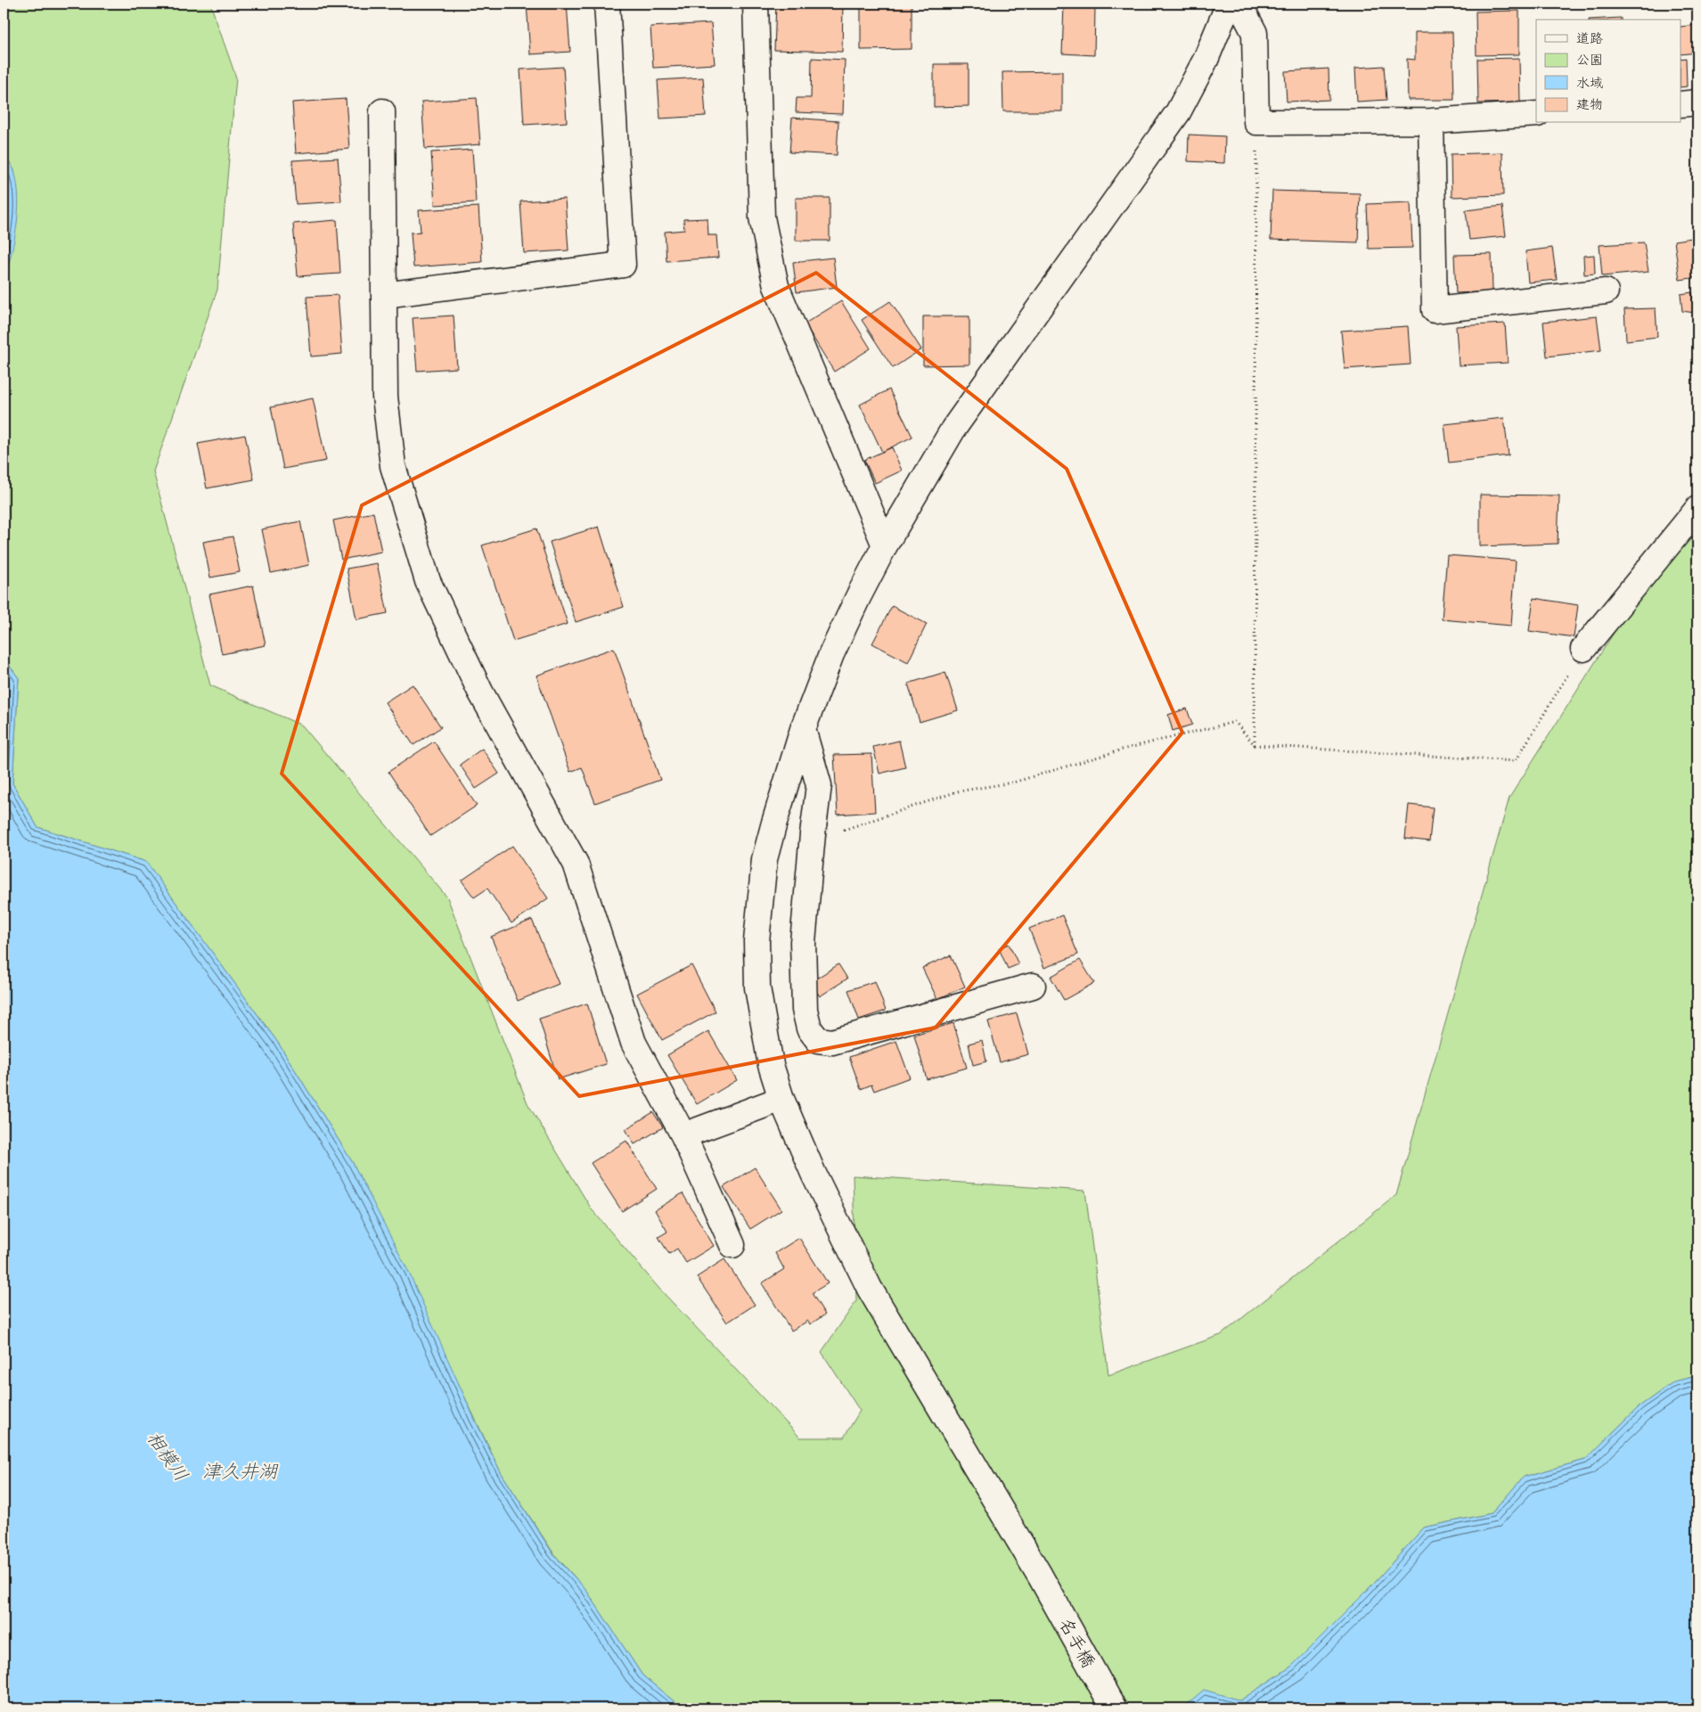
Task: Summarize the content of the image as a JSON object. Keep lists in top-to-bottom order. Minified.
{"streets":{"street":["名手橋"]},"water":["相模川","津久井湖"],"legend":["道路","公園","水域","建物"]}
